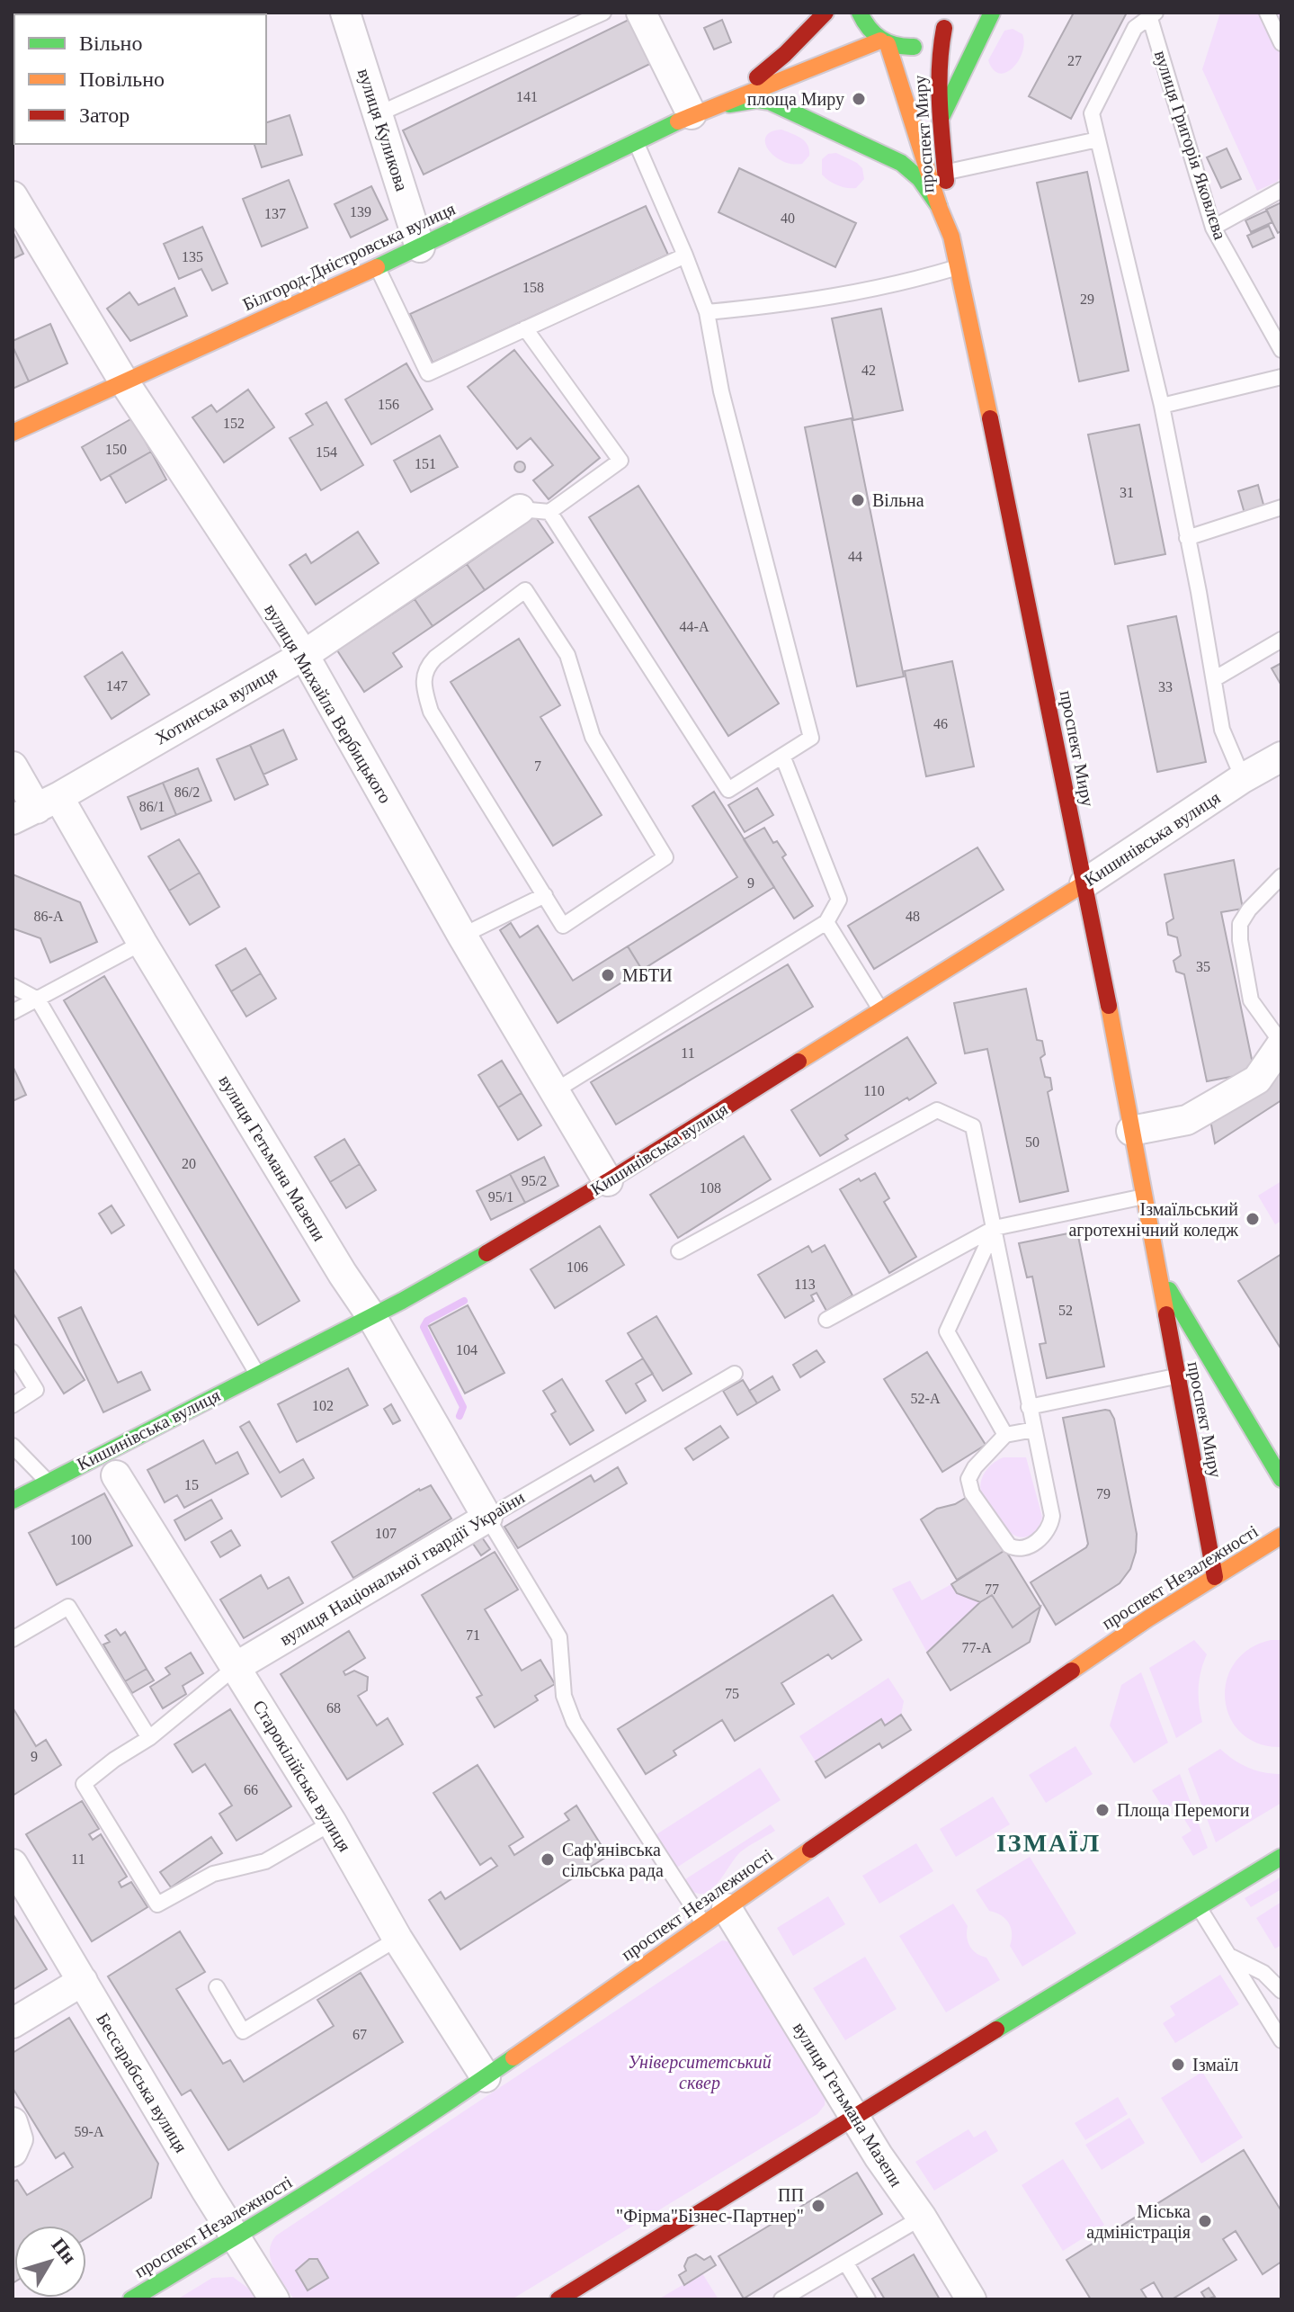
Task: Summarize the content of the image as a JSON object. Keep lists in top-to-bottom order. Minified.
{"streets":{"main road":["проспект Миру","Білгород-Дністровська вулиця","Кишинівська вулиця","проспект Незалежності"],"street":["вулиця Куликова","вулиця Михайла Вербицького","Хотинська вулиця","вулиця Гетьмана Мазепи","вулиця Національної гвардії України","Старокілійська вулиця","Бессарабська вулиця"],"lane":["вулиця Григорія Яковлєва"]},"crossings":[["вулиця Куликова","Білгород-Дністровська вулиця"],["проспект Миру","Білгород-Дністровська вулиця"],["проспект Миру","Кишинівська вулиця"],["проспект Миру","проспект Незалежності"],["Білгород-Дністровська вулиця","вулиця Михайла Вербицького"],["вулиця Михайла Вербицького","Хотинська вулиця"],["вулиця Михайла Вербицького","Кишинівська вулиця"],["Хотинська вулиця","вулиця Гетьмана Мазепи"],["Кишинівська вулиця","вулиця Гетьмана Мазепи"],["вулиця Гетьмана Мазепи","вулиця Національної гвардії України"],["вулиця Гетьмана Мазепи","проспект Незалежності"],["вулиця Національної гвардії України","Старокілійська вулиця"],["проспект Незалежності","Старокілійська вулиця"],["проспект Незалежності","Бессарабська вулиця"]],"districts":["ІЗМАЇЛ"],"parks":["Університетський сквер"],"places":["площа Миру","Вільна","МБТИ","Ізмаїльський агротехнічний коледж","Площа Перемоги","Саф'янівська сільська рада","Ізмаїл","ПП \"Фірма\"Бізнес-Партнер\"","Міська адміністрація"],"house_numbers":["27","141","139","137","40","135","158","29","42","156","152","150","154","151","31","44","44-А","147","33","46","7","86/2","86/1","9","86-А","48","35","11","110","50","20","95/2","108","95/1","106","113","52","104","52-А","102","15","79","107","100","77","71","77-А","75","68","9","66","11","67","59-А"],"legend":["Вільно","Повільно","Затор"],"north":"top right"}
